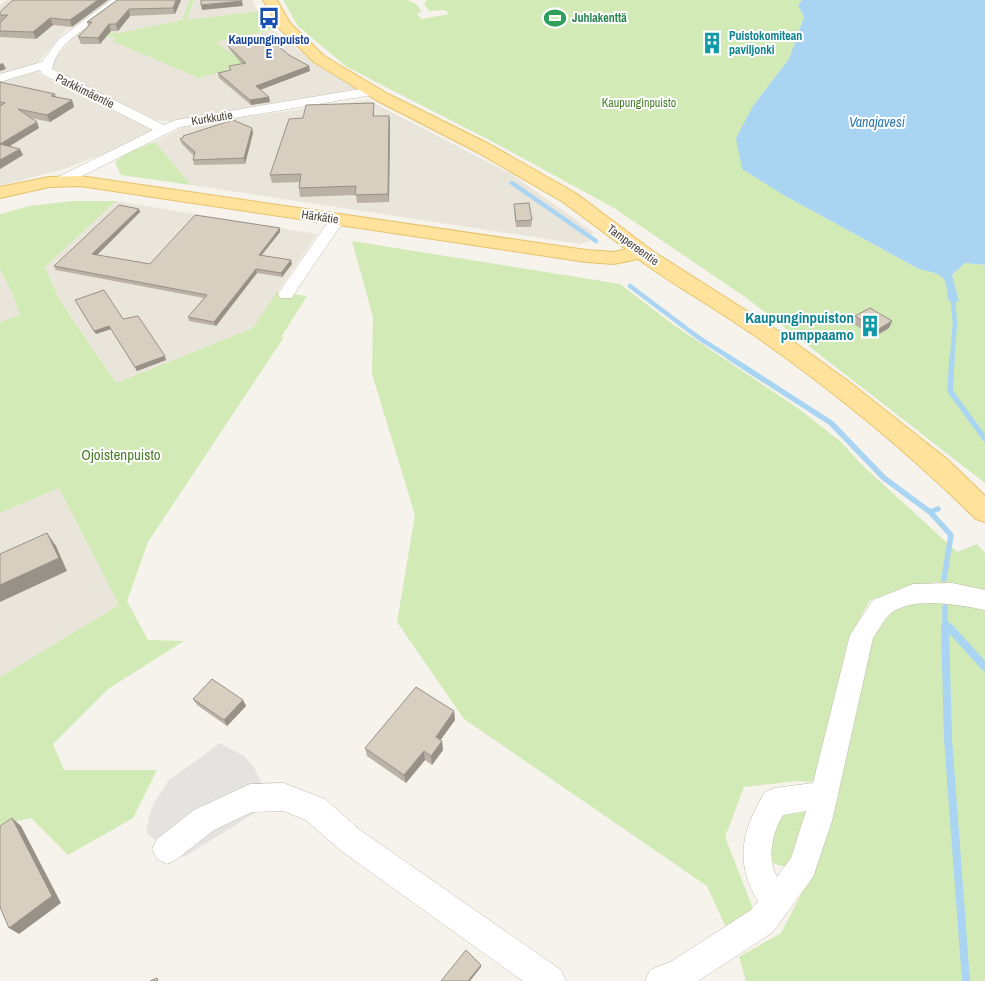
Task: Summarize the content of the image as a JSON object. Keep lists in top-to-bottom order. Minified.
{"streets":{"main road":["Härkätie","Tampereentie"],"street":["Parkkimäentie","Kurkkutie"]},"crossings":[["Parkkimäentie","Kurkkutie"],["Kurkkutie","Härkätie"],["Kurkkutie","Tampereentie"],["Härkätie","Tampereentie"]],"water":["Vanajavesi"],"parks":["Kaupunginpuisto","Ojoistenpuisto"],"places":{"bus stop":["Kaupunginpuisto E"],"sports":["Juhlakenttä"],"building":["Puistokomitean paviljonki","Kaupunginpuiston pumppaamo"]}}
